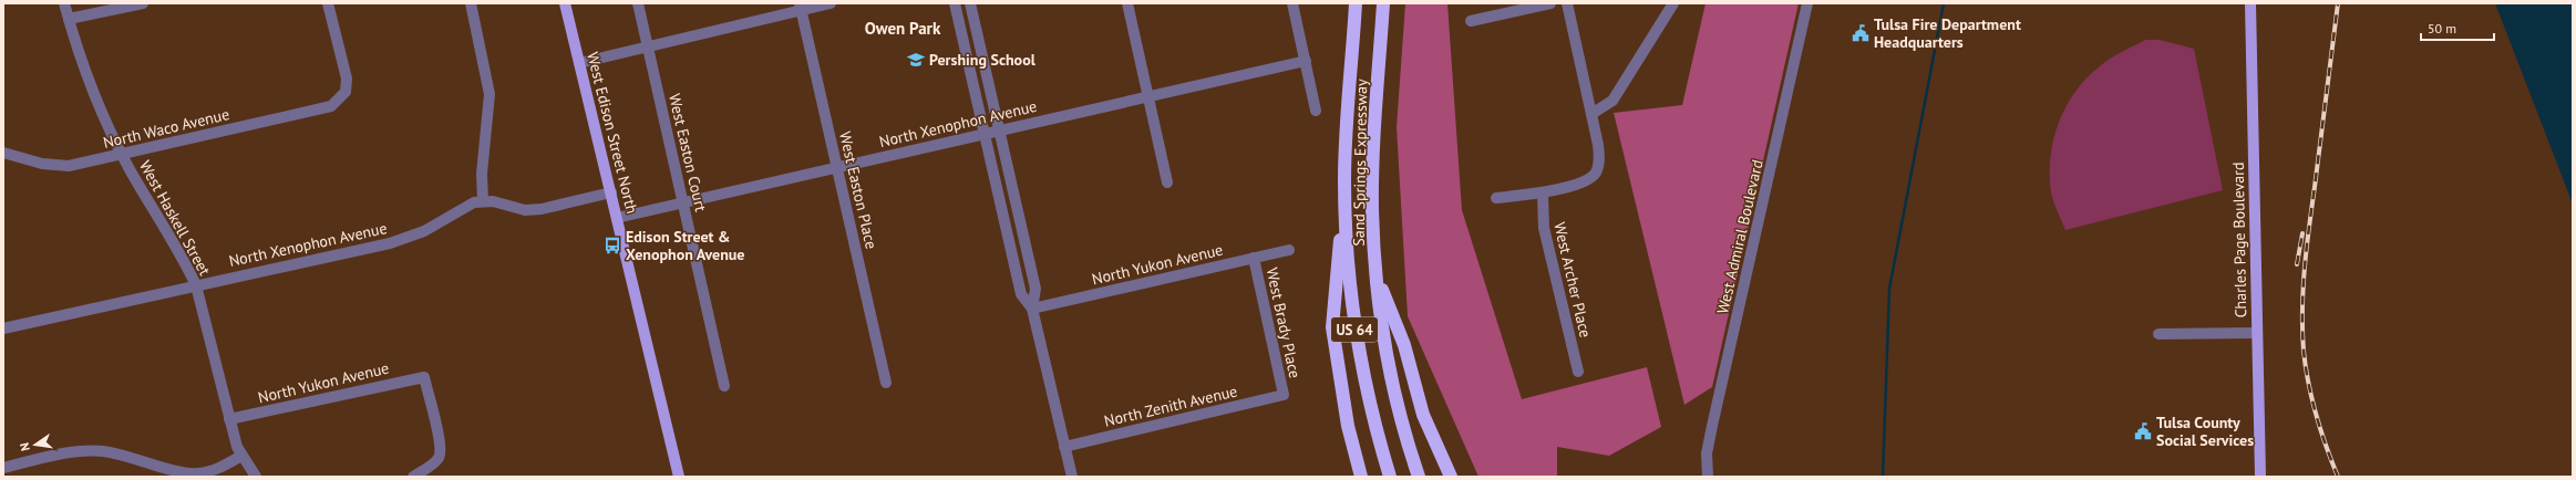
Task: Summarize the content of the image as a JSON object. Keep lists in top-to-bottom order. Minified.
{"streets":{"highway":["Sand Springs Expressway","US 64"],"main road":["West Edison Street North","Charles Page Boulevard"],"street":["North Xenophon Avenue","North Waco Avenue","West Easton Court","West Easton Place","West Haskell Street","West Admiral Boulevard","North Yukon Avenue","West Archer Place","West Brady Place","North Zenith Avenue"]},"crossings":[["North Xenophon Avenue","West Edison Street North"],["North Xenophon Avenue","West Easton Court"],["North Xenophon Avenue","West Easton Place"],["North Xenophon Avenue","West Haskell Street"],["North Waco Avenue","West Haskell Street"],["West Haskell Street","North Yukon Avenue"],["North Yukon Avenue","West Brady Place"],["West Brady Place","North Zenith Avenue"]],"districts":["Owen Park"],"places":{"public building":["Tulsa Fire Department Headquarters","Tulsa County Social Services"],"school or university":["Pershing School"],"bus stop":["Edison Street & Xenophon Avenue"]},"scale_bar":"50 m","north":"left"}
